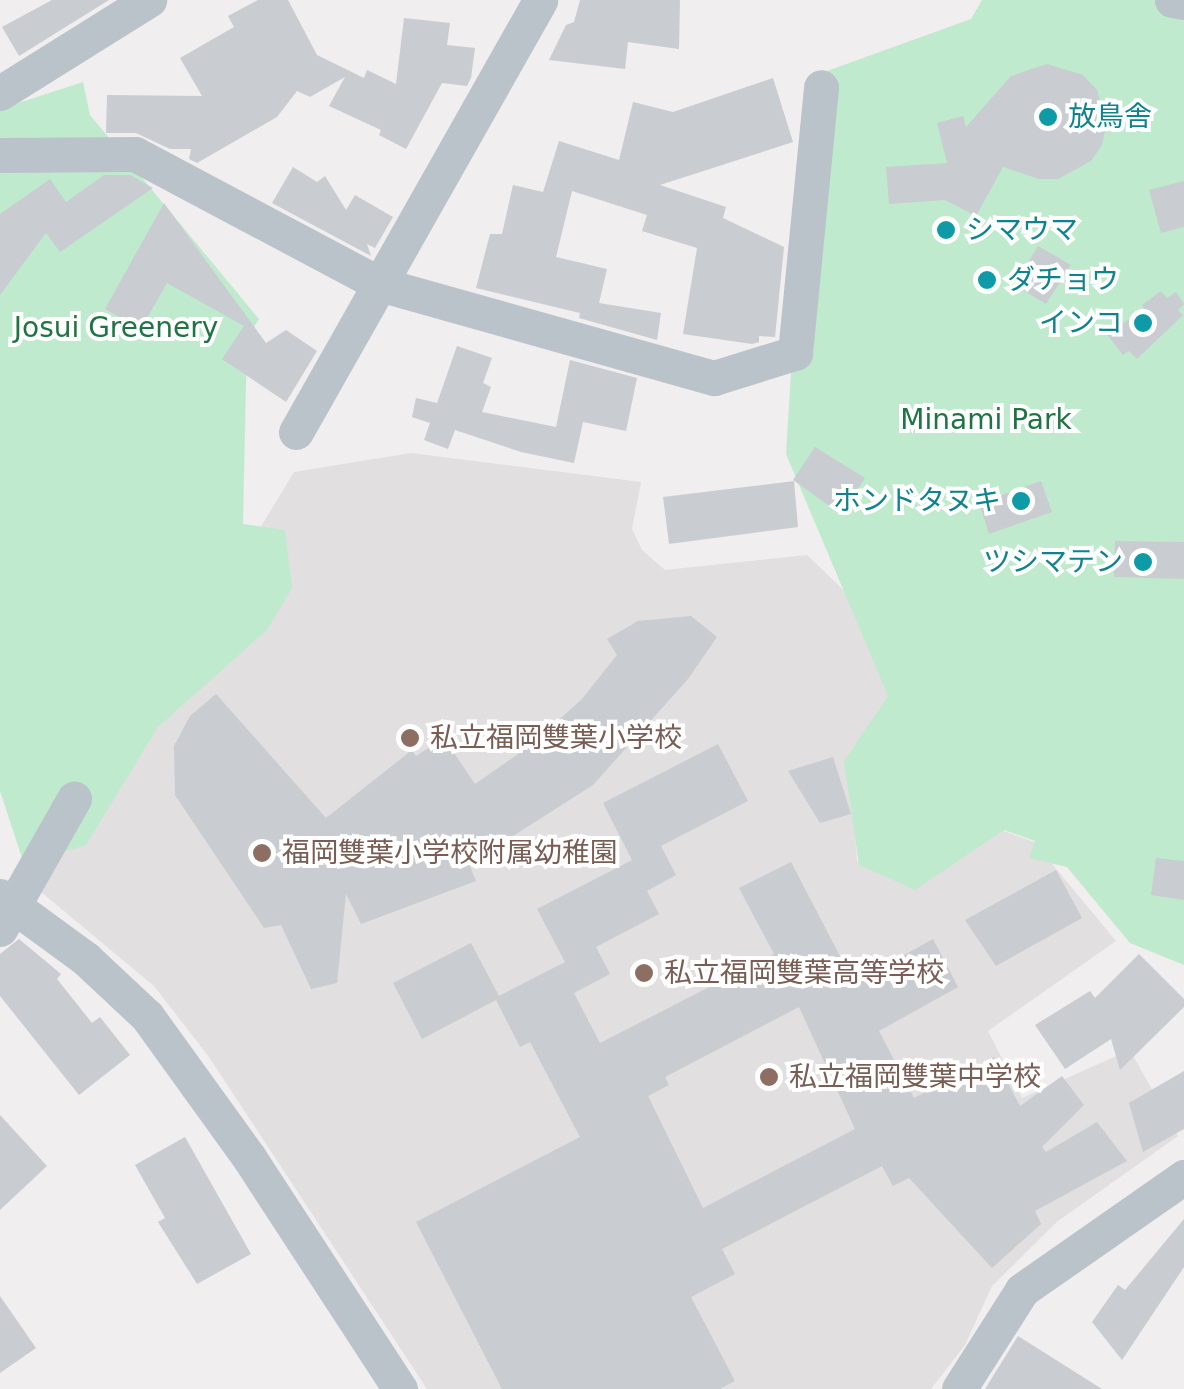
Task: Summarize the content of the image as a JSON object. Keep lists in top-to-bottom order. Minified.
{"parks":["Josui Greenery","Minami Park"],"places":["放鳥舎","シマウマ","ダチョウ","インコ","ホンドタヌキ","ツシマテン","私立福岡雙葉小学校","福岡雙葉小学校附属幼稚園","私立福岡雙葉高等学校","私立福岡雙葉中学校"]}
